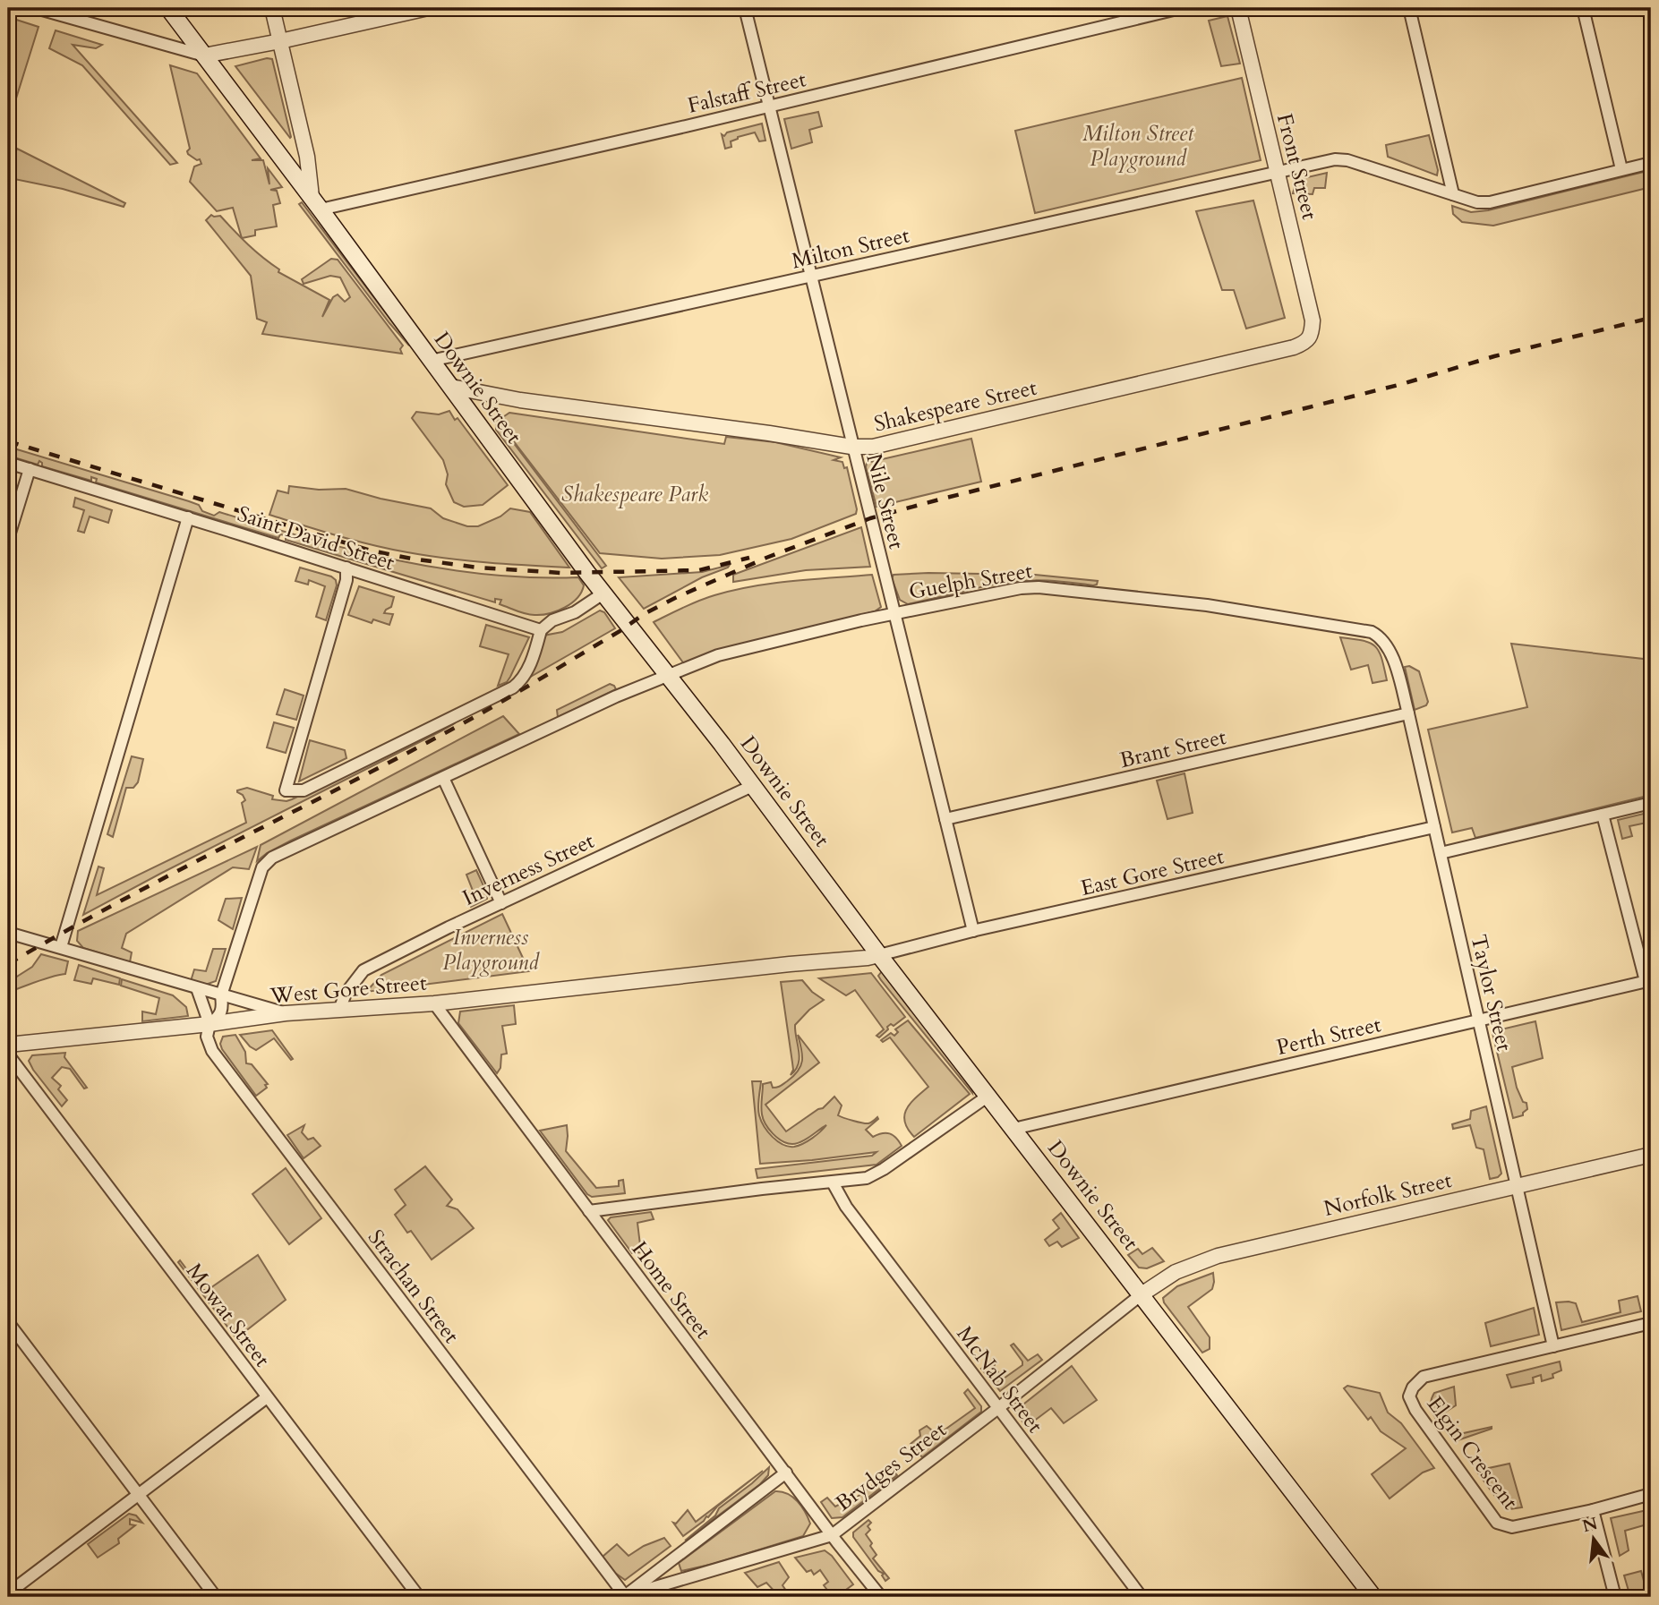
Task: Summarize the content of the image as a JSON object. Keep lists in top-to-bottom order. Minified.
{"streets":{"main road":["Downie Street"],"street":["Falstaff Street","Front Street","Milton Street","Shakespeare Street","Nile Street","Saint David Street","Guelph Street","Brant Street","Inverness Street","East Gore Street","West Gore Street","Taylor Street","Perth Street","Norfolk Street","Strachan Street","Home Street","Mowat Street","McNab Street","Elgin Crescent","Brydges Street"]},"crossings":[["Falstaff Street","Downie Street"],["Falstaff Street","Nile Street"],["Front Street","Milton Street"],["Front Street","Shakespeare Street"],["Milton Street","Downie Street"],["Milton Street","Nile Street"],["Downie Street","Shakespeare Street"],["Downie Street","Guelph Street"],["Downie Street","Inverness Street"],["Downie Street","East Gore Street"],["Downie Street","West Gore Street"],["Downie Street","Perth Street"],["Downie Street","Norfolk Street"],["Downie Street","Brydges Street"],["Shakespeare Street","Nile Street"],["Nile Street","Guelph Street"],["Nile Street","Brant Street"],["Nile Street","East Gore Street"],["Guelph Street","Taylor Street"],["Brant Street","Taylor Street"],["Inverness Street","West Gore Street"],["East Gore Street","West Gore Street"],["East Gore Street","Taylor Street"],["West Gore Street","Strachan Street"],["West Gore Street","Home Street"],["Taylor Street","Perth Street"],["Taylor Street","Norfolk Street"],["Taylor Street","Elgin Crescent"],["Norfolk Street","Brydges Street"],["Strachan Street","Brydges Street"],["Home Street","Brydges Street"],["McNab Street","Brydges Street"]],"parks":["Milton Street Playground","Shakespeare Park","Inverness Playground"],"north":"top"}
